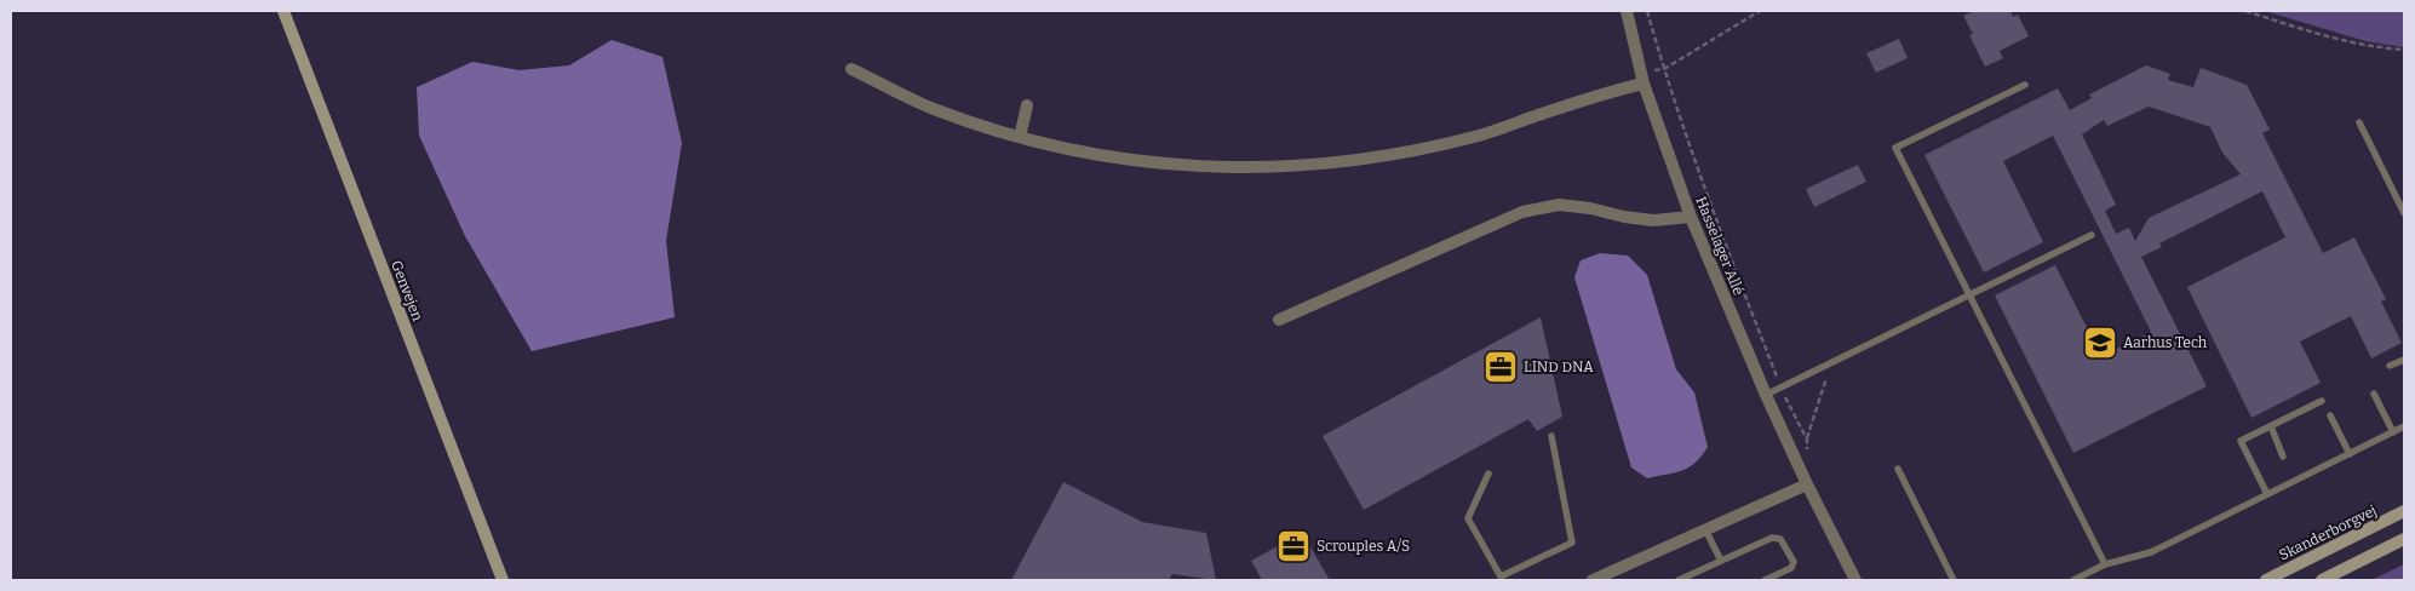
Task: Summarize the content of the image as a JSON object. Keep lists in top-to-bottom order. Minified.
{"streets":{"street":["Hasselager Allé","Genvejen","Skanderborgvej"]},"places":{"school or university":["Aarhus Tech"],"office":["LIND DNA","Scrouples A/S"]}}
